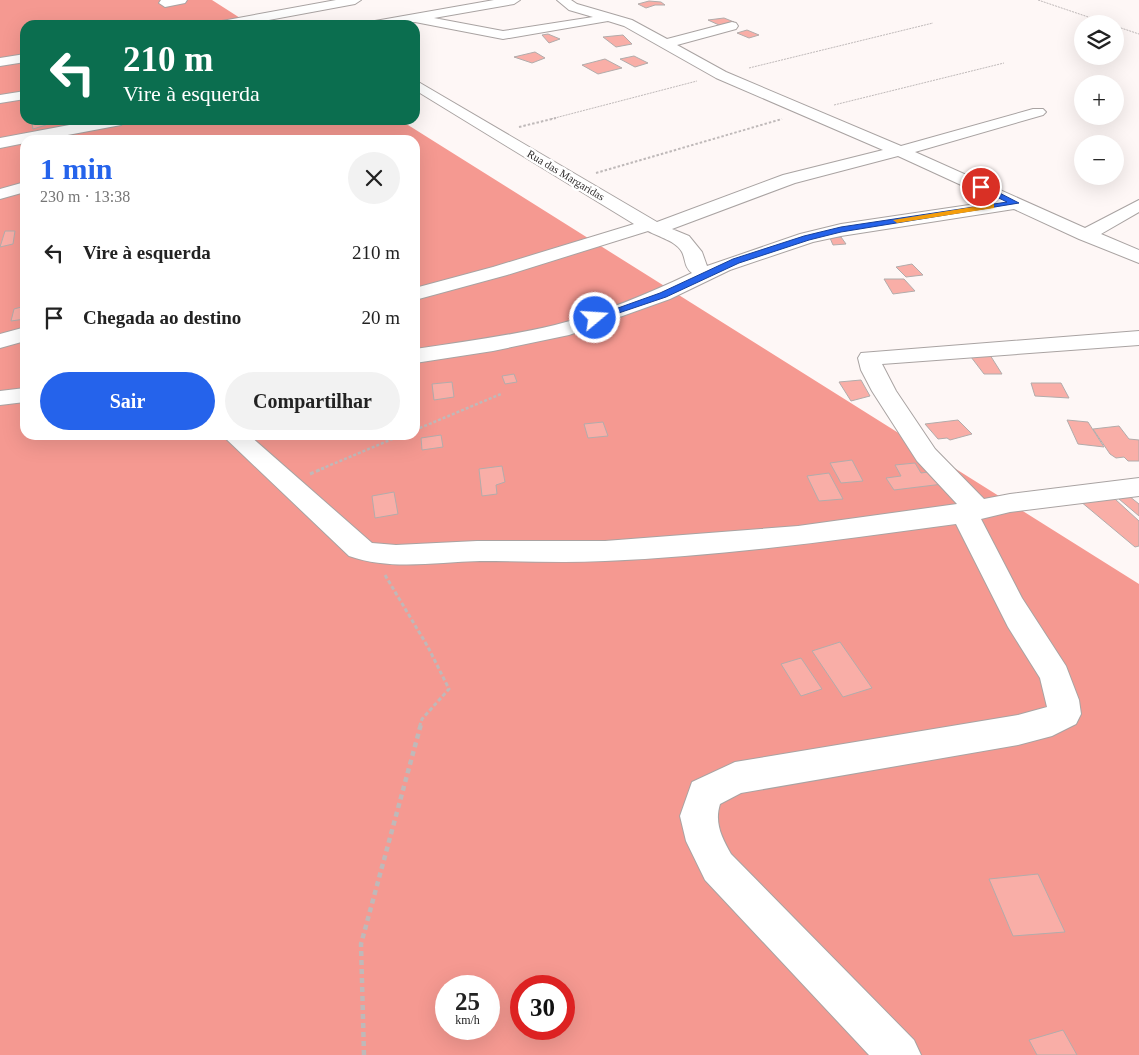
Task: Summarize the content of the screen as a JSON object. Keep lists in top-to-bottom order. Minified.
{"streets":{"street":["Rua das Margaridas"]},"page":{"map_buttons":["+","−"],"turn":["210 m","Vire à esquerda"],"heading":["1 min","230 m · 13:38"],"list":[{"name":"Vire à esquerda","value":"210 m"},{"name":"Chegada ao destino","value":"20 m"}],"buttons":["Sair","Compartilhar"],"speed":"25 km/h","limit":"30"}}
